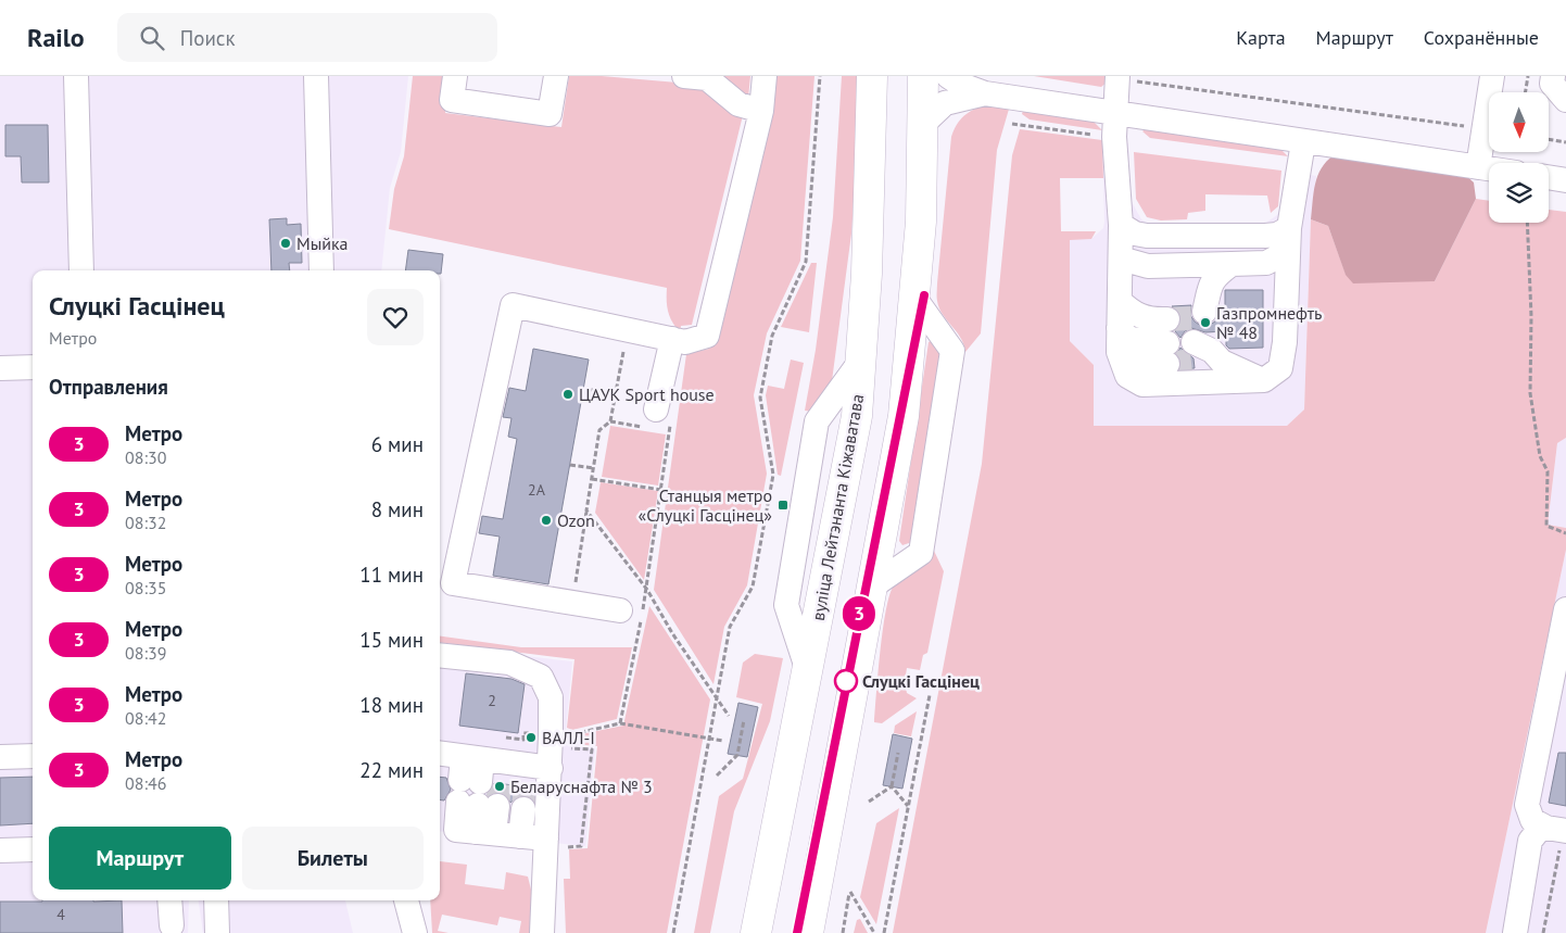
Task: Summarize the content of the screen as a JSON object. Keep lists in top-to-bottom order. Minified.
{"streets":{"main road":["вуліца Лейтэнанта Кіжаватава"]},"places":{"other":["Мыйка","Газпромнефть № 48","ЦАУК Sport house","Ozon","Слуцкі Гасцінец","ВАЛЛ-І","Беларуснафта № 3"],"transit":["Станцыя метро «Слуцкі Гасцінец»"]},"lines":["metro line 3"],"house_numbers":["2А","2","4"],"north":"bottom","page":{"header":"Railo","search":"Поиск","nav":["Карта","Маршрут","Сохранённые"],"on_map":"3","heading":[["Слуцкі Гасцінец","Метро"],"Отправления"],"list":[{"mark":"3","name":"Метро","note":"08:30","value":"6 мин"},{"mark":"3","name":"Метро","note":"08:32","value":"8 мин"},{"mark":"3","name":"Метро","note":"08:35","value":"11 мин"},{"mark":"3","name":"Метро","note":"08:39","value":"15 мин"},{"mark":"3","name":"Метро","note":"08:42","value":"18 мин"},{"mark":"3","name":"Метро","note":"08:46","value":"22 мин"}],"buttons":["Маршрут","Билеты"]}}
